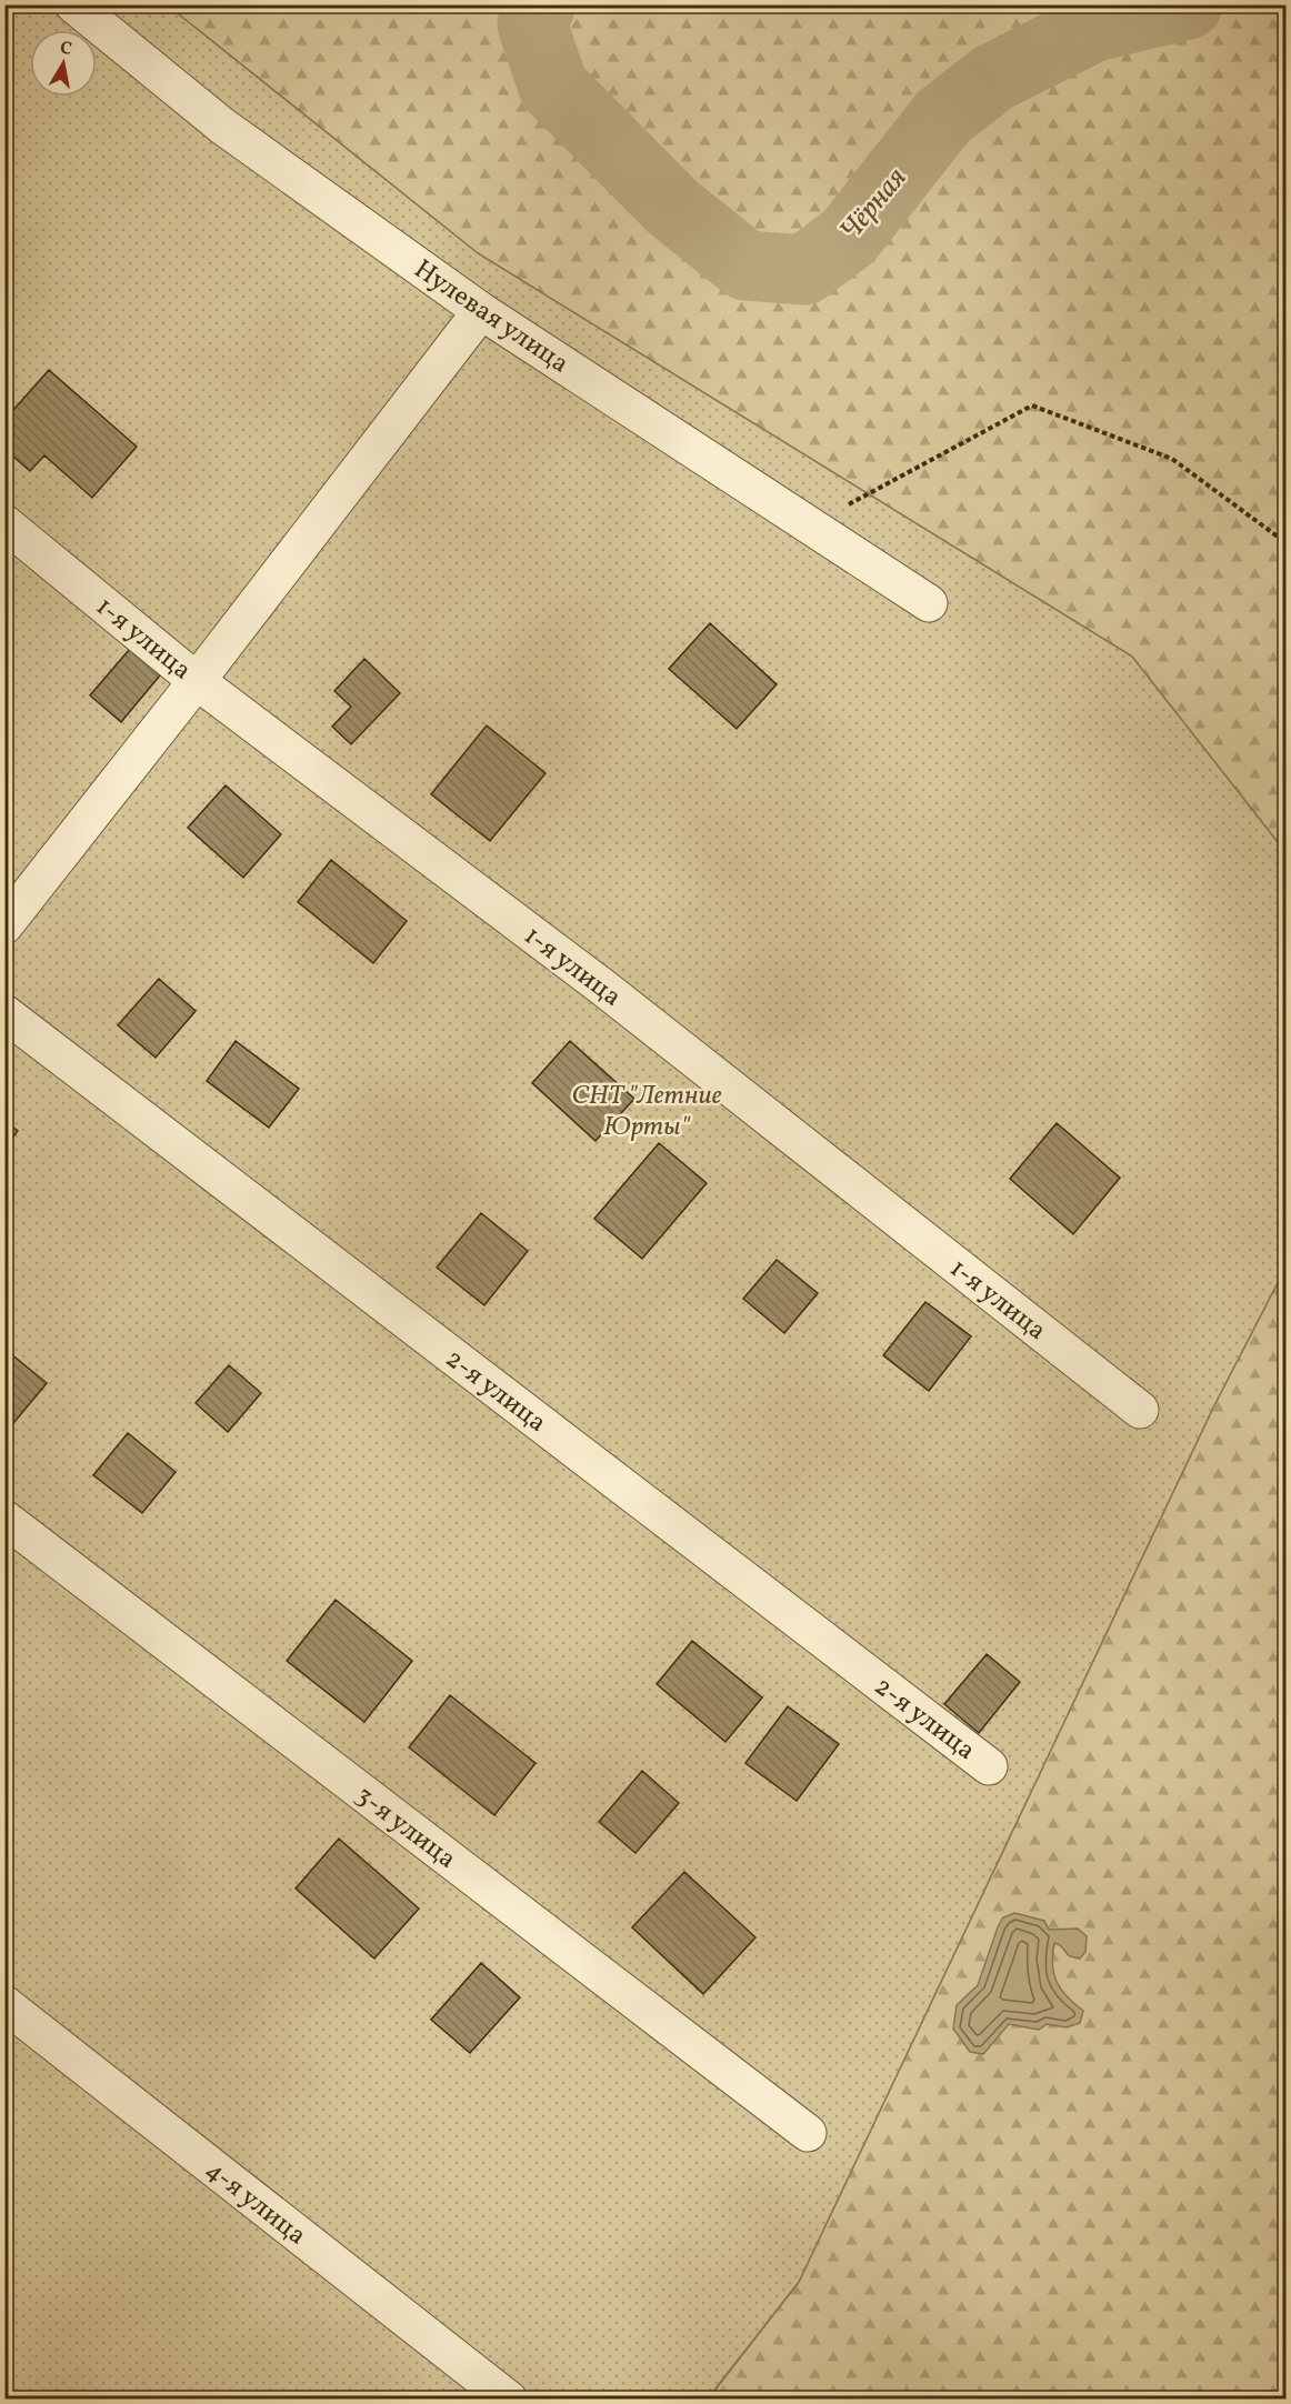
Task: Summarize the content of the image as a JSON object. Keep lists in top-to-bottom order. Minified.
{"streets":{"street":["Нулевая улица","1-я улица","2-я улица","3-я улица","4-я улица"]},"water":["Чёрная"],"parks":["СНТ \"Летние Юрты\""],"north":"top"}
